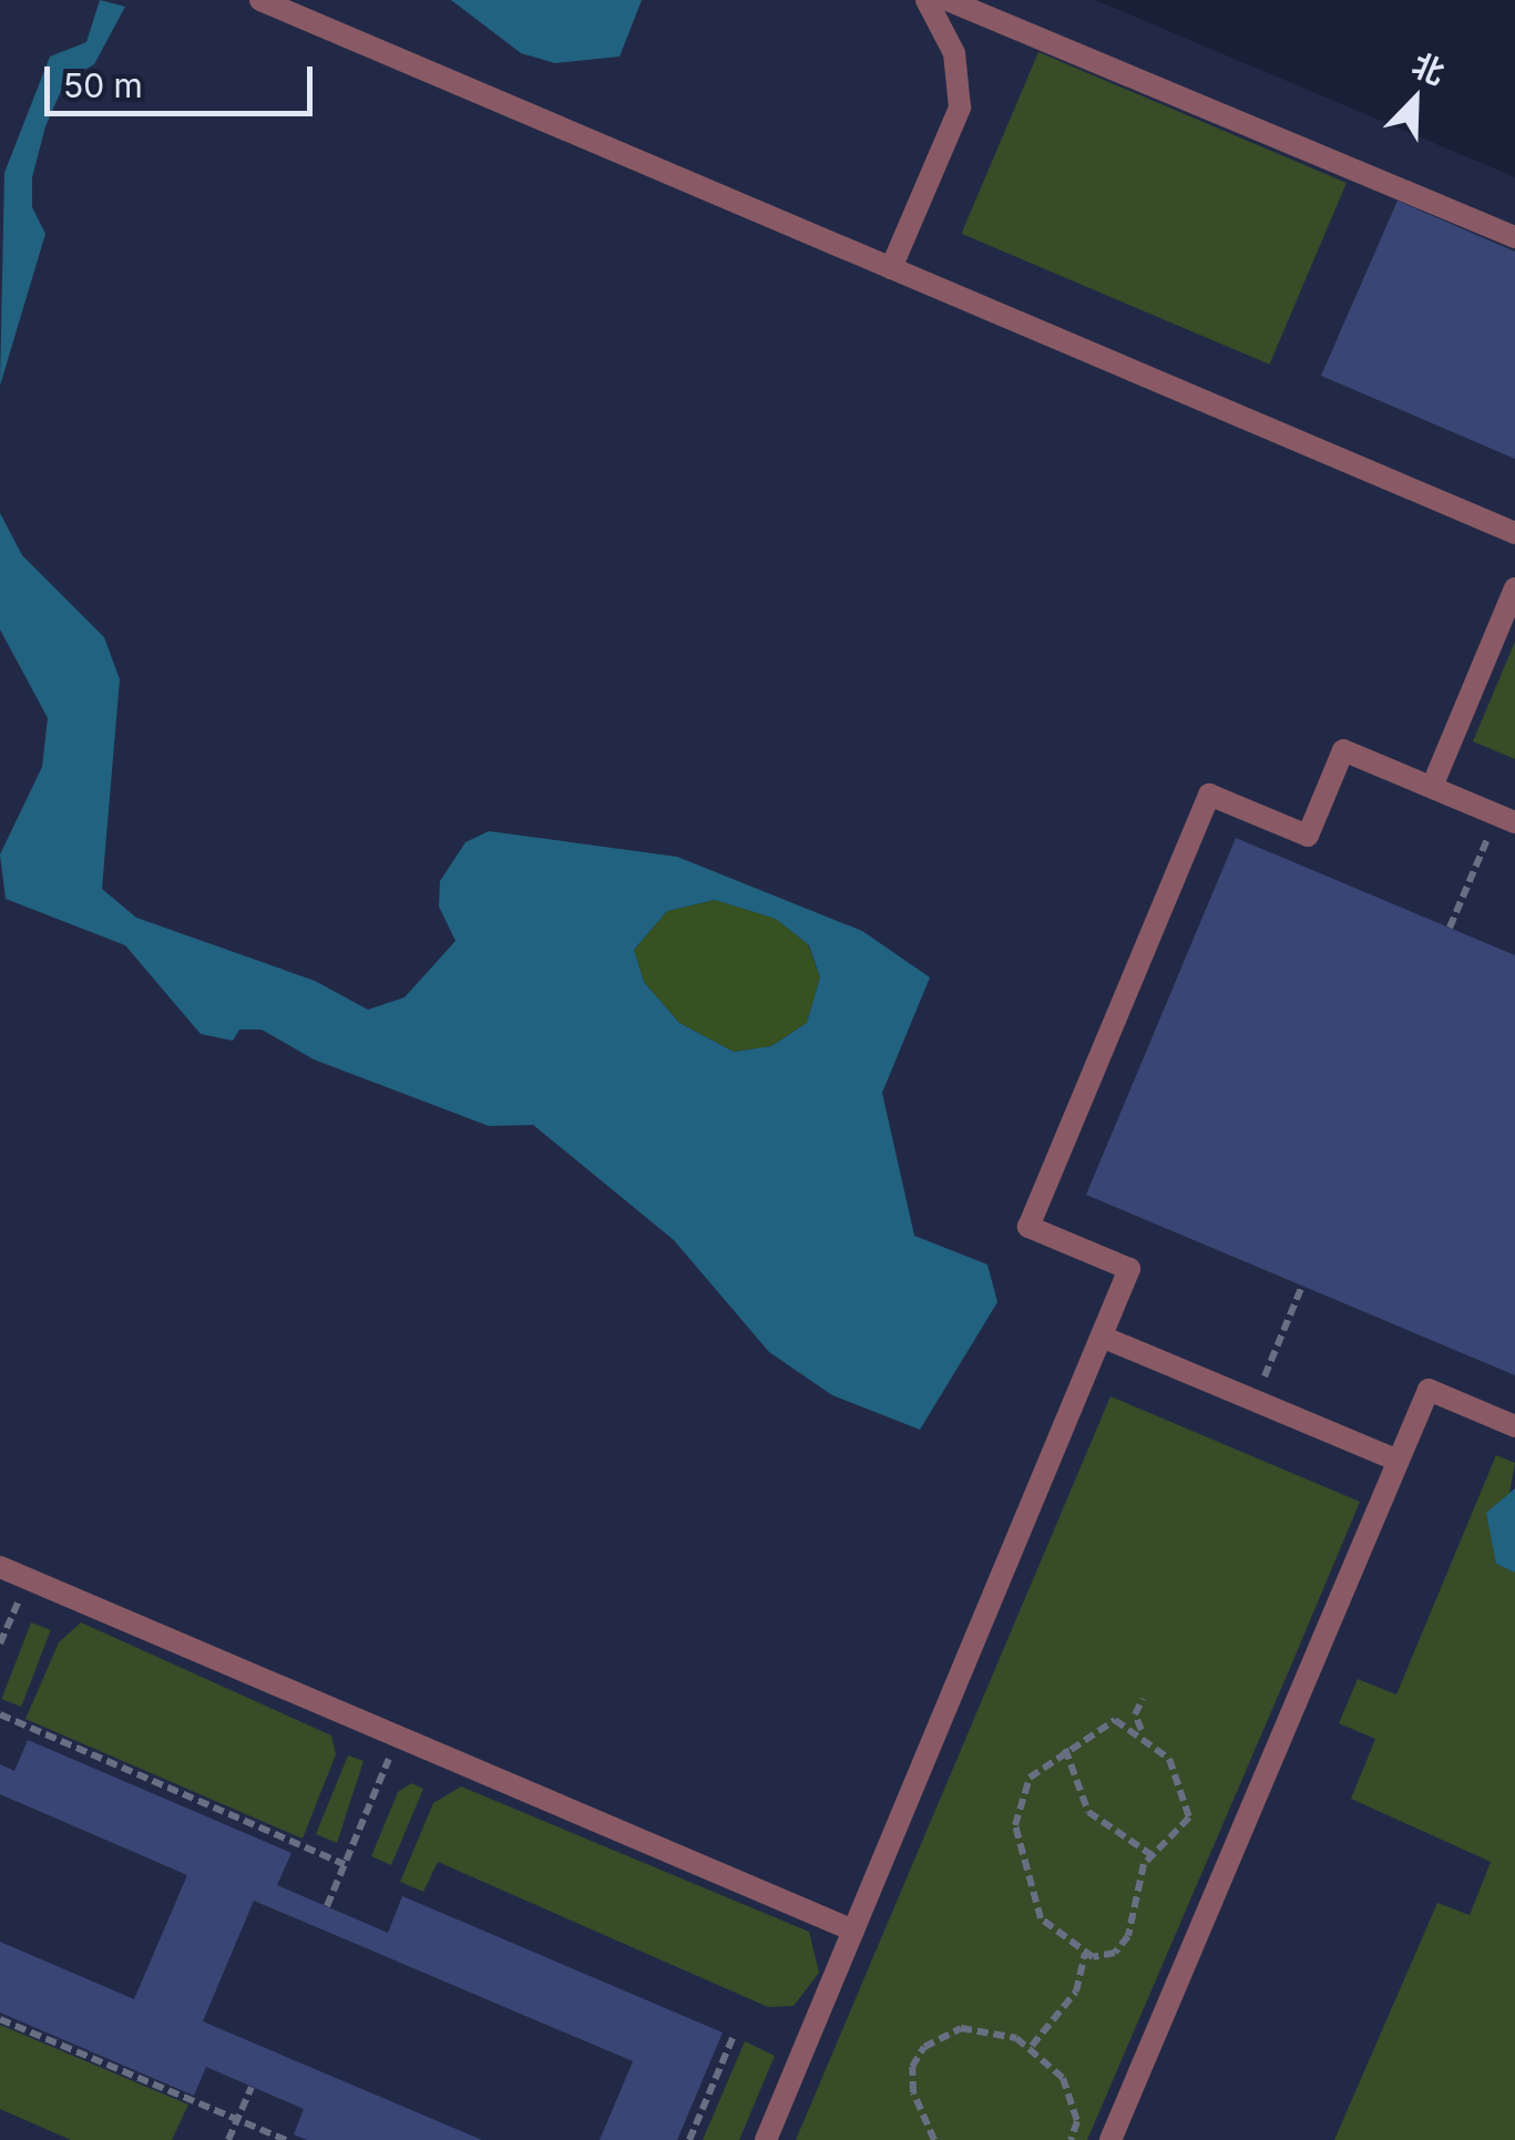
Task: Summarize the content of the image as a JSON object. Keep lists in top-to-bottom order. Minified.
{"scale_bar":"50 m","north":"top right"}
